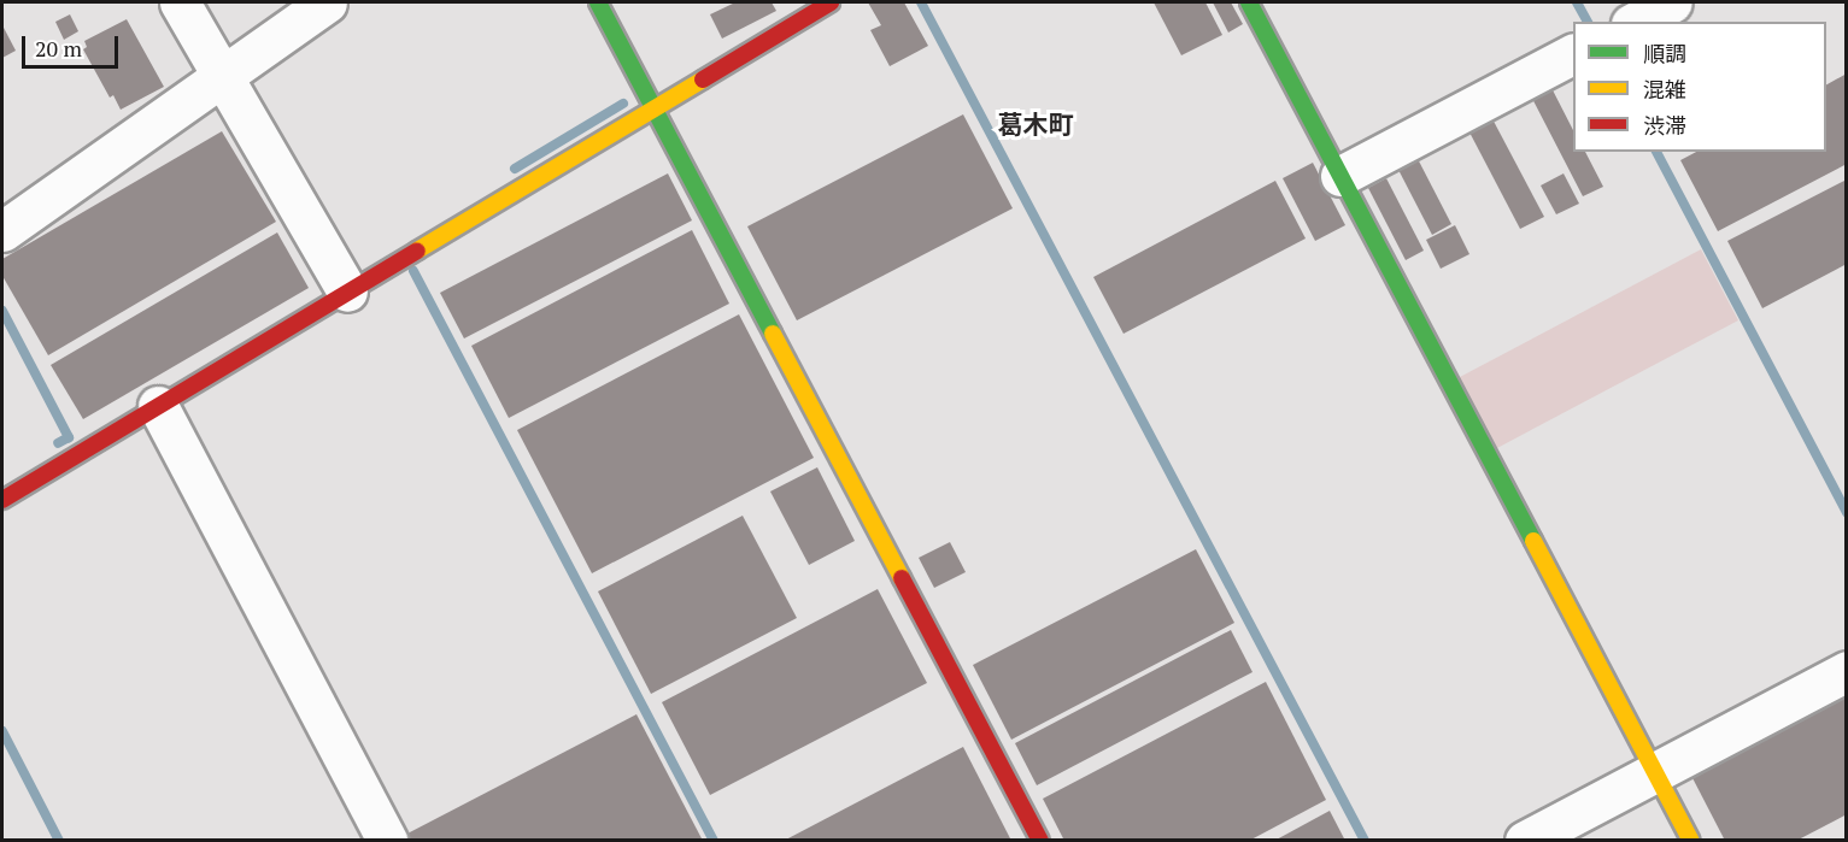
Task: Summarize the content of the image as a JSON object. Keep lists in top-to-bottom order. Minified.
{"districts":["葛木町"],"legend":["順調","混雑","渋滞"],"scale_bar":"20 m"}
